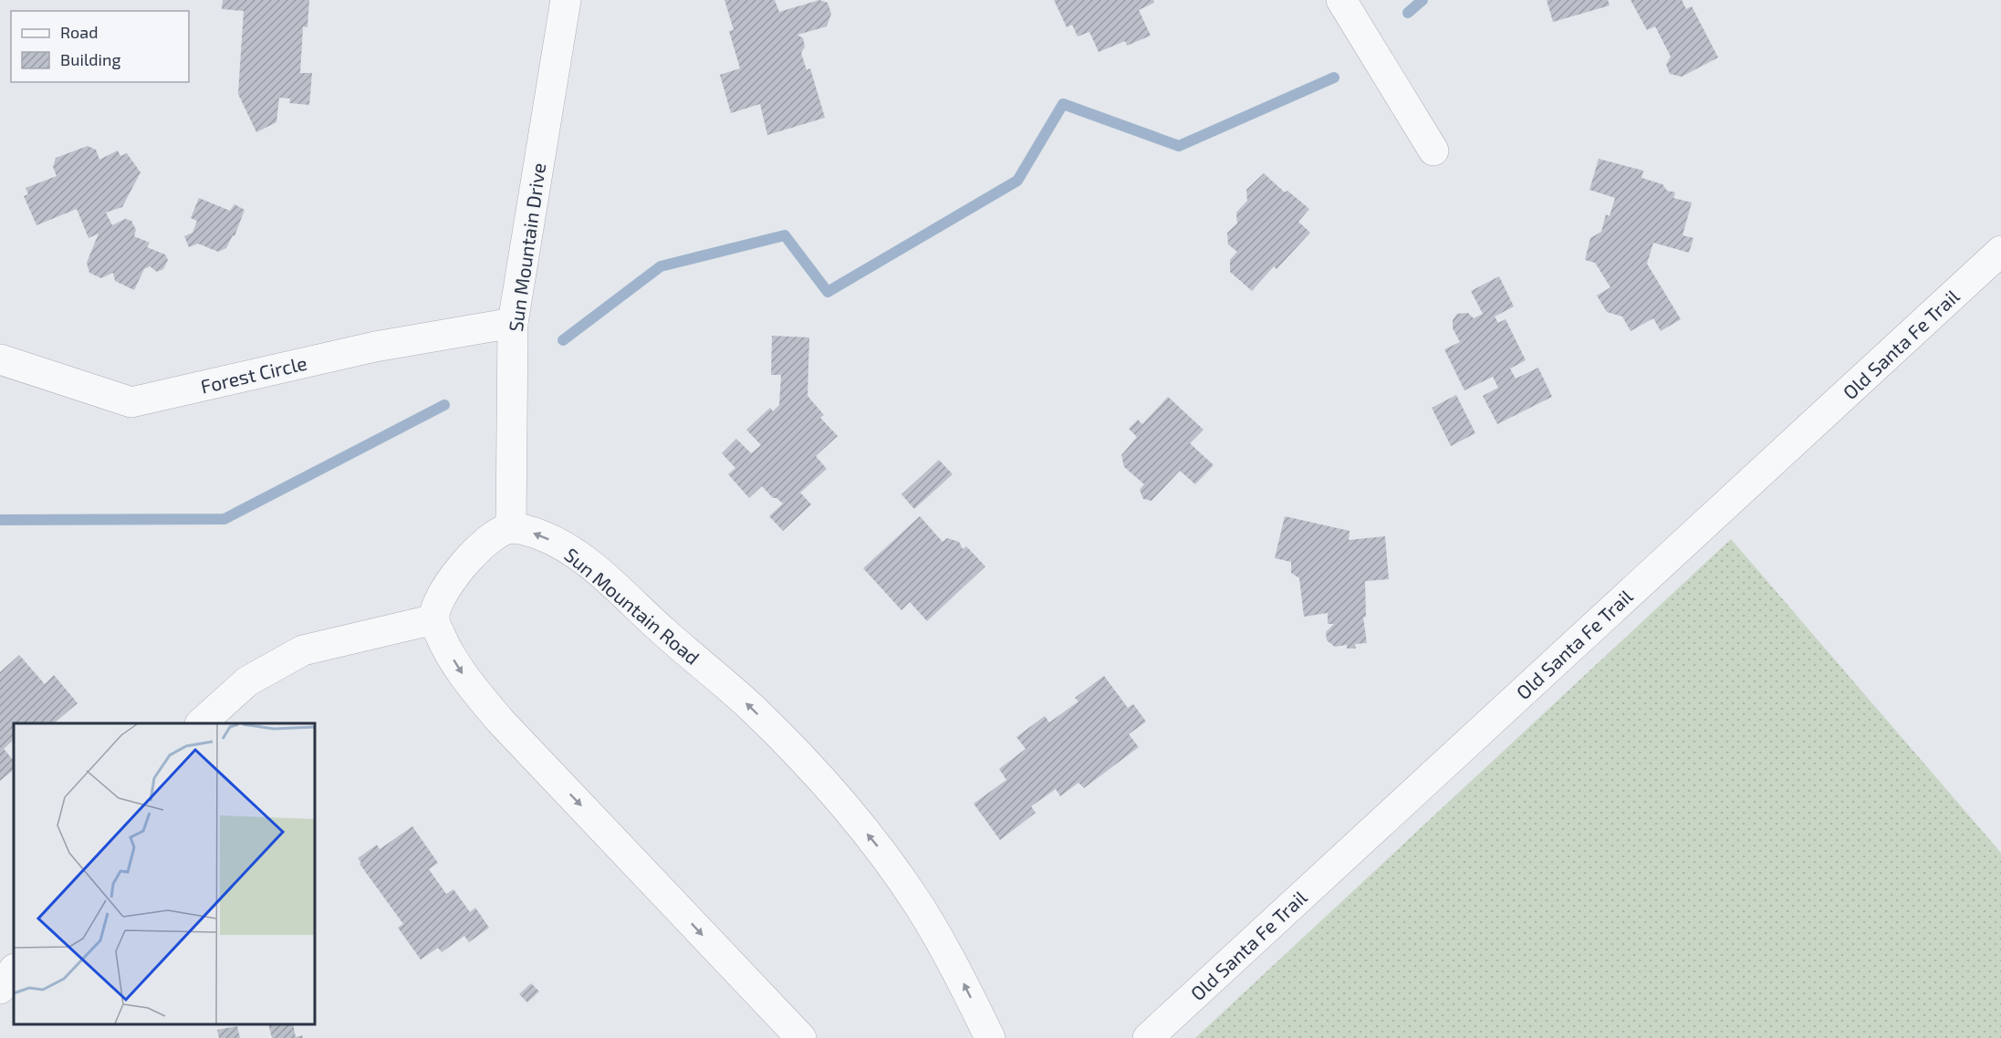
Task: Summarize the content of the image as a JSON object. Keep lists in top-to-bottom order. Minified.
{"streets":{"street":["Sun Mountain Drive","Old Santa Fe Trail","Forest Circle","Sun Mountain Road"]},"crossings":[["Sun Mountain Drive","Forest Circle"],["Sun Mountain Drive","Sun Mountain Road"]],"legend":["Road","Building"]}
